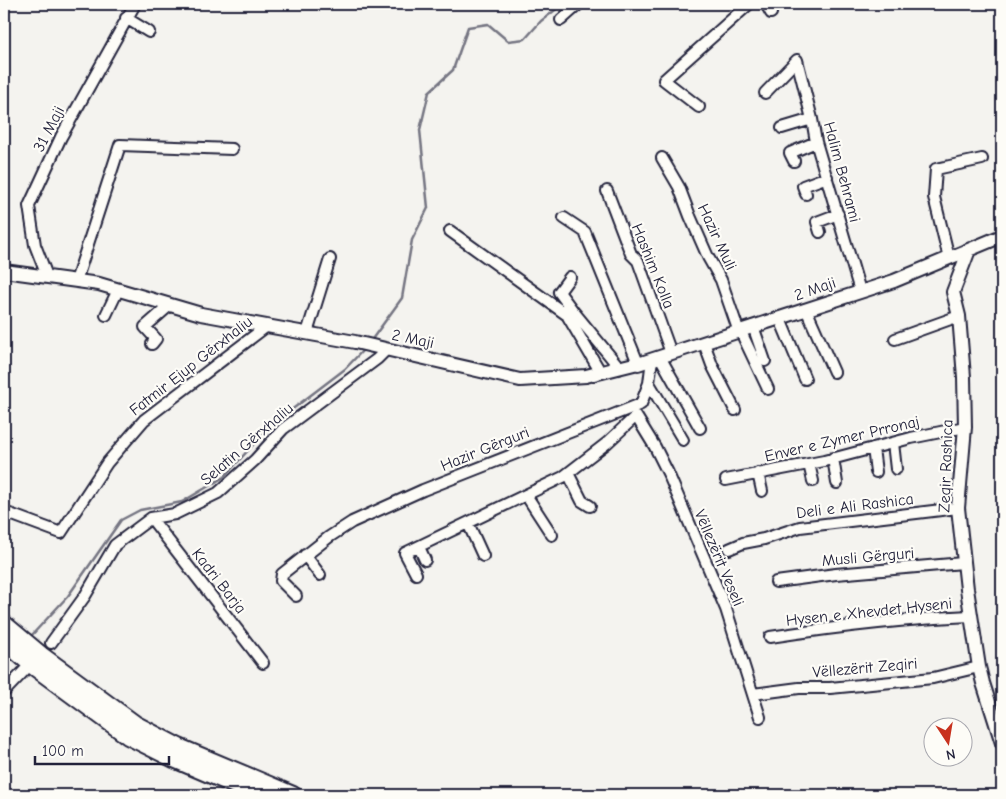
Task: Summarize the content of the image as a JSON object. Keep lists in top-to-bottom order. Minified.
{"streets":{"street":["31 Maji","Halim Behrami","Hazir Muli","Hashim Kolla","2 Maji","Fatmir Ejup Gërxhaliu","Enver e Zymer Prronaj","Selatin Gërxhaliu","Hazir Gërguri","Zeqir Rashica","Deli e Ali Rashica","Musli Gërguri","Vëllezërit Veseli","Kadri Barja","Hysen e Xhevdet Hyseni","Vëllezërit Zeqiri"]},"crossings":[["31 Maji","2 Maji"],["Halim Behrami","2 Maji"],["Hazir Muli","2 Maji"],["Hashim Kolla","2 Maji"],["2 Maji","Fatmir Ejup Gërxhaliu"],["2 Maji","Selatin Gërxhaliu"],["2 Maji","Zeqir Rashica"],["Enver e Zymer Prronaj","Zeqir Rashica"],["Selatin Gërxhaliu","Kadri Barja"],["Zeqir Rashica","Deli e Ali Rashica"],["Zeqir Rashica","Musli Gërguri"],["Zeqir Rashica","Hysen e Xhevdet Hyseni"],["Zeqir Rashica","Vëllezërit Zeqiri"],["Vëllezërit Veseli","Vëllezërit Zeqiri"]],"scale_bar":"100 m","north":"bottom"}
